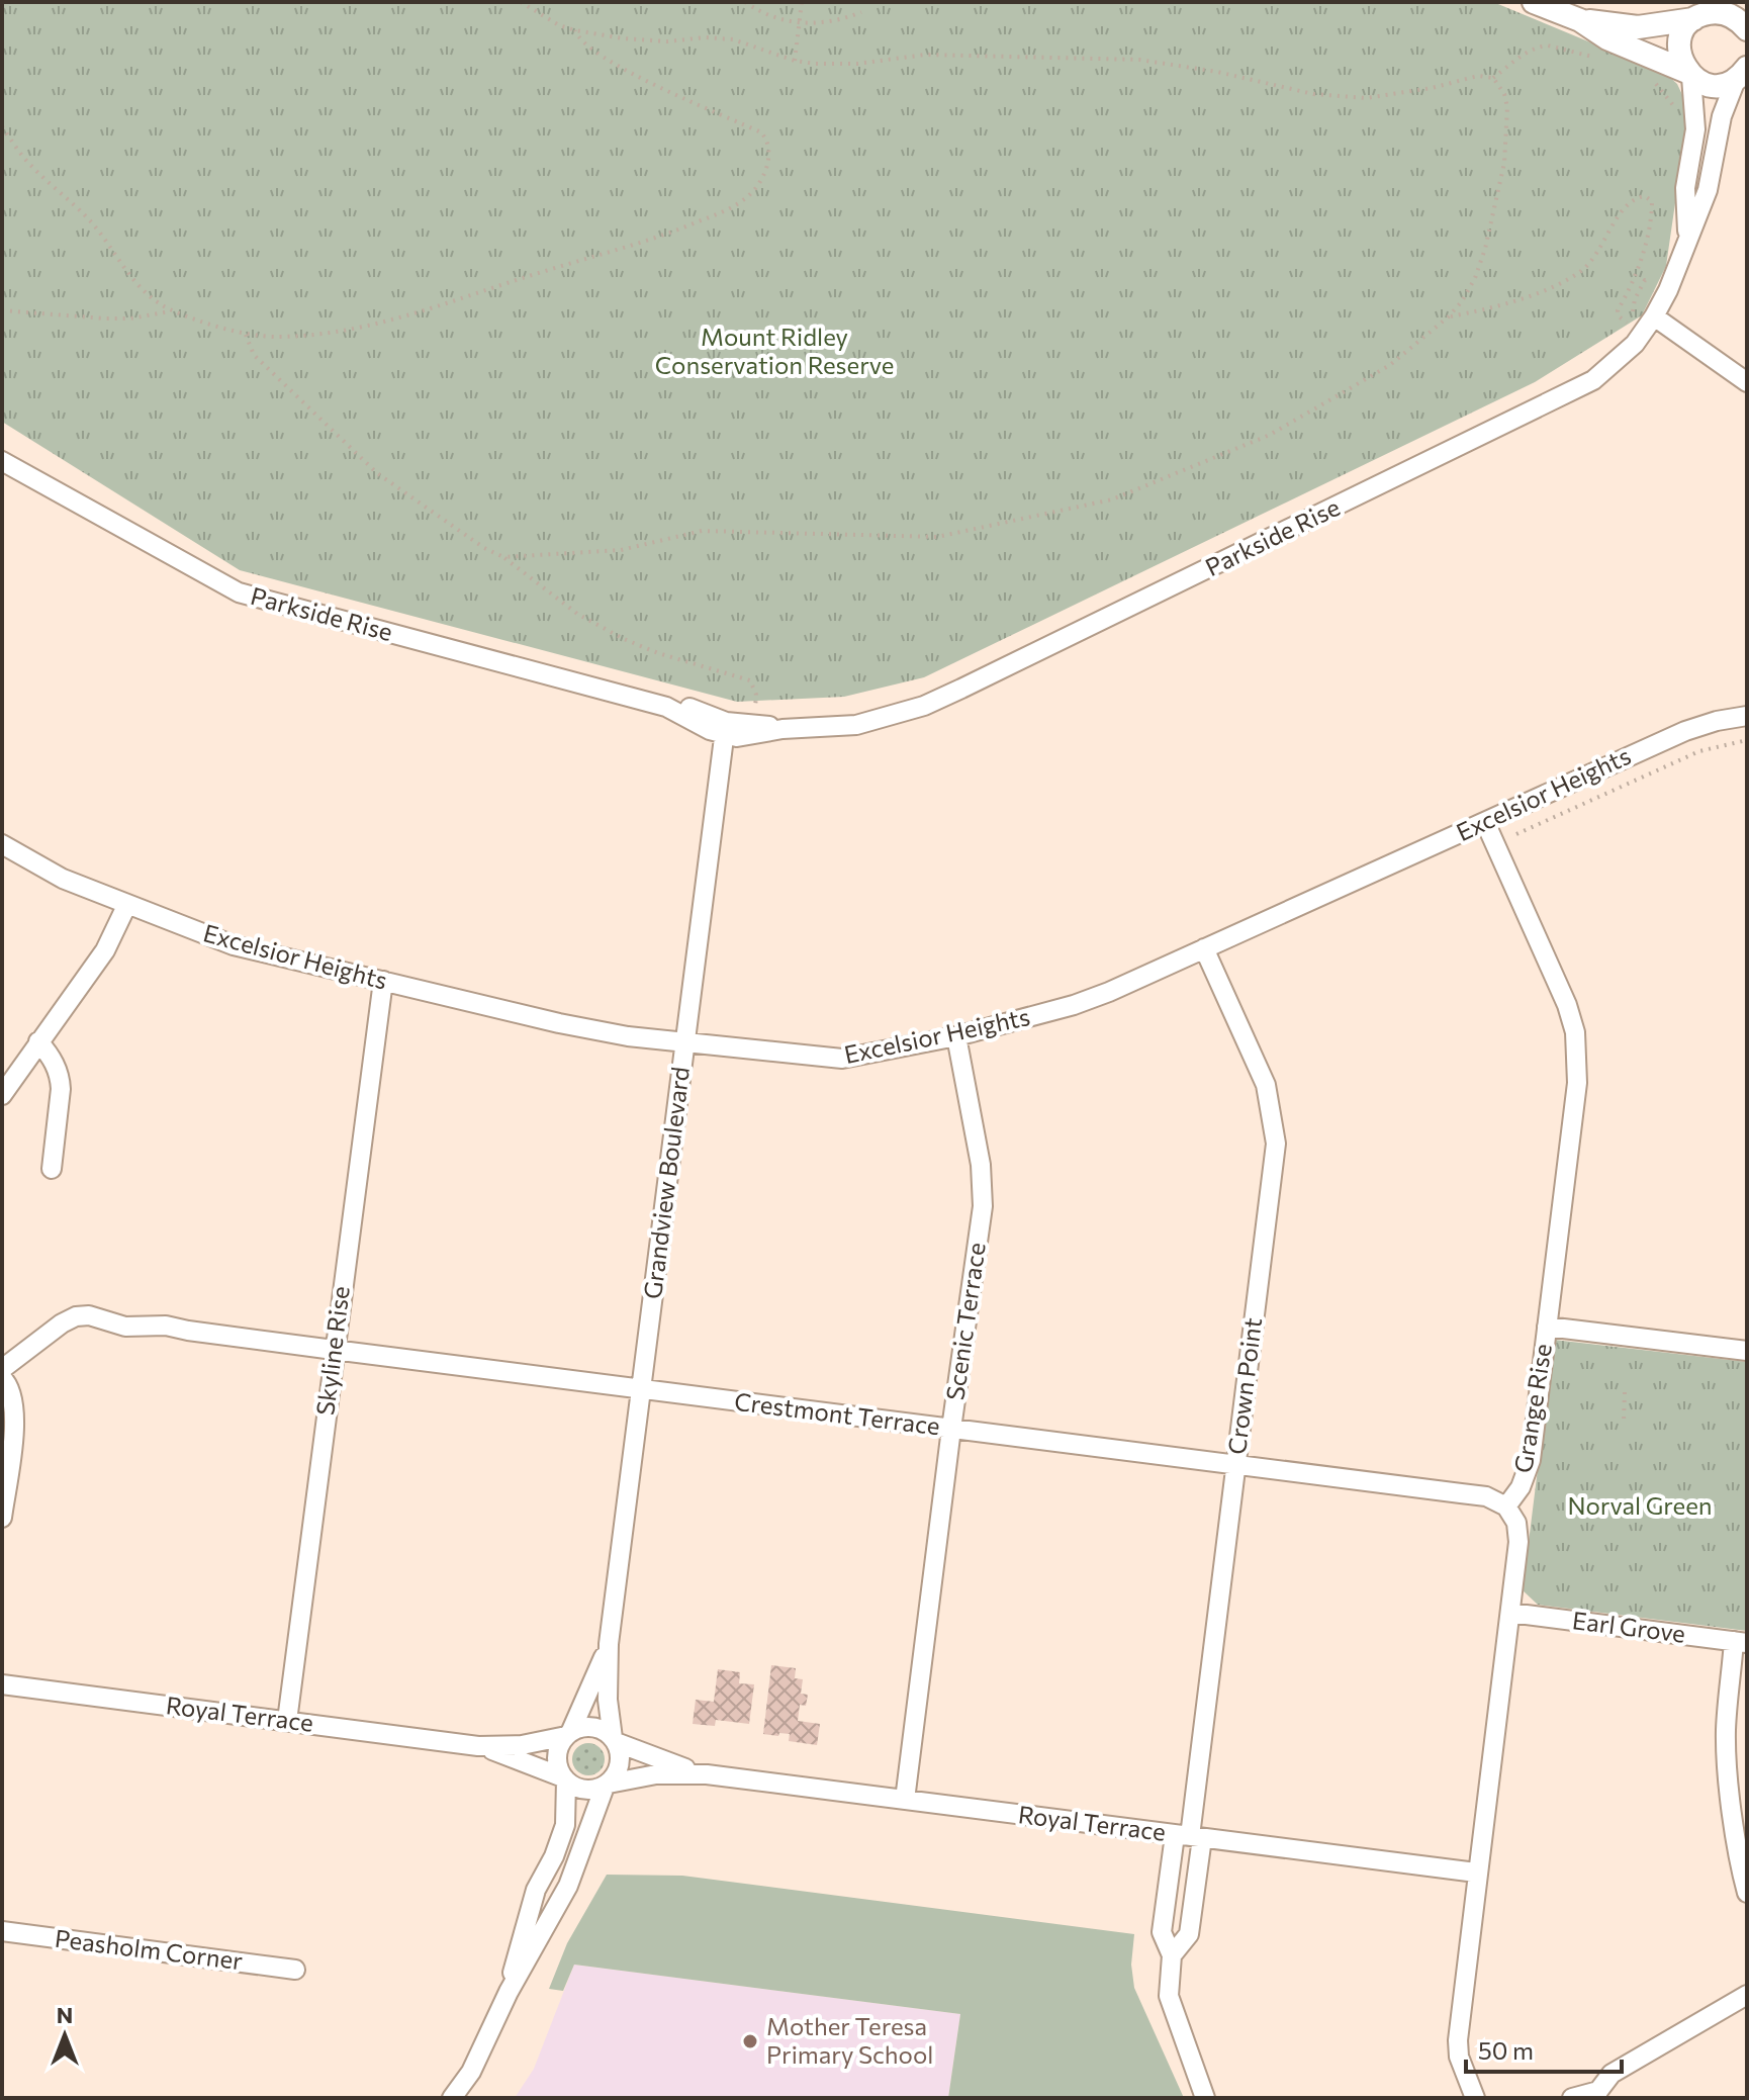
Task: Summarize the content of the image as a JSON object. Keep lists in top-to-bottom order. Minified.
{"streets":{"street":["Parkside Rise","Excelsior Heights","Grandview Boulevard","Scenic Terrace","Skyline Rise","Crown Point","Grange Rise","Crestmont Terrace","Earl Grove","Royal Terrace","Peasholm Corner"]},"crossings":[["Parkside Rise","Grandview Boulevard"],["Excelsior Heights","Grandview Boulevard"],["Excelsior Heights","Scenic Terrace"],["Excelsior Heights","Skyline Rise"],["Excelsior Heights","Crown Point"],["Excelsior Heights","Grange Rise"],["Grandview Boulevard","Crestmont Terrace"],["Grandview Boulevard","Royal Terrace"],["Scenic Terrace","Crestmont Terrace"],["Scenic Terrace","Royal Terrace"],["Skyline Rise","Crestmont Terrace"],["Skyline Rise","Royal Terrace"],["Crown Point","Crestmont Terrace"],["Crown Point","Royal Terrace"],["Grange Rise","Crestmont Terrace"],["Grange Rise","Earl Grove"],["Grange Rise","Royal Terrace"]],"parks":["Mount Ridley Conservation Reserve","Norval Green"],"places":["Mother Teresa Primary School"],"scale_bar":"50 m","north":"top"}
